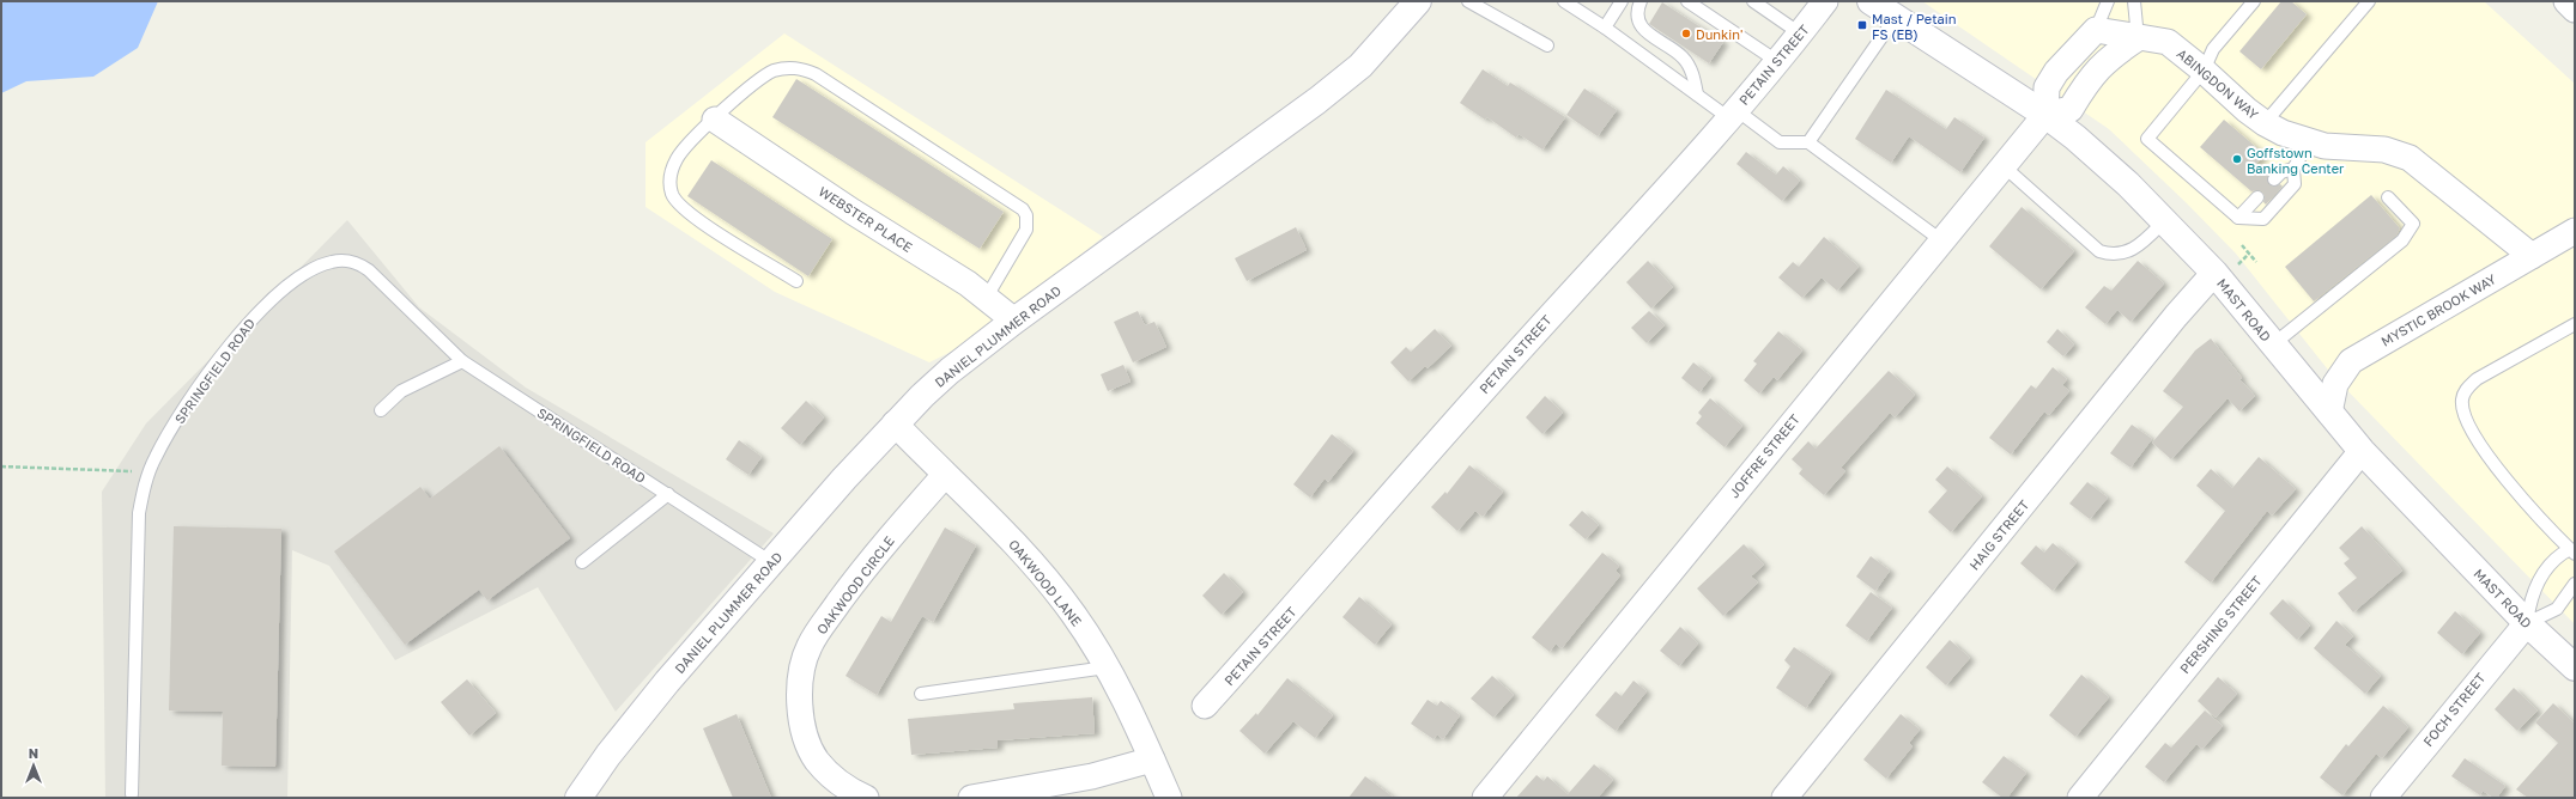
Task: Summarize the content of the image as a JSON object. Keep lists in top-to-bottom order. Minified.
{"streets":{"street":["PETAIN STREET","ABINGDON WAY","WEBSTER PLACE","MAST ROAD","MYSTIC BROOK WAY","DANIEL PLUMMER ROAD","JOFFRE STREET","HAIG STREET","OAKWOOD LANE","OAKWOOD CIRCLE","PERSHING STREET","FOCH STREET"],"lane":["SPRINGFIELD ROAD"]},"crossings":[["ABINGDON WAY","MYSTIC BROOK WAY"],["WEBSTER PLACE","DANIEL PLUMMER ROAD"],["MAST ROAD","MYSTIC BROOK WAY"],["MAST ROAD","JOFFRE STREET"],["MAST ROAD","HAIG STREET"],["MAST ROAD","PERSHING STREET"],["MAST ROAD","FOCH STREET"],["DANIEL PLUMMER ROAD","SPRINGFIELD ROAD"],["DANIEL PLUMMER ROAD","OAKWOOD LANE"],["OAKWOOD LANE","OAKWOOD CIRCLE"]],"places":{"transit":["Mast / Petain FS (EB)"],"other":["Dunkin'","Goffstown Banking Center"]},"north":"top"}
